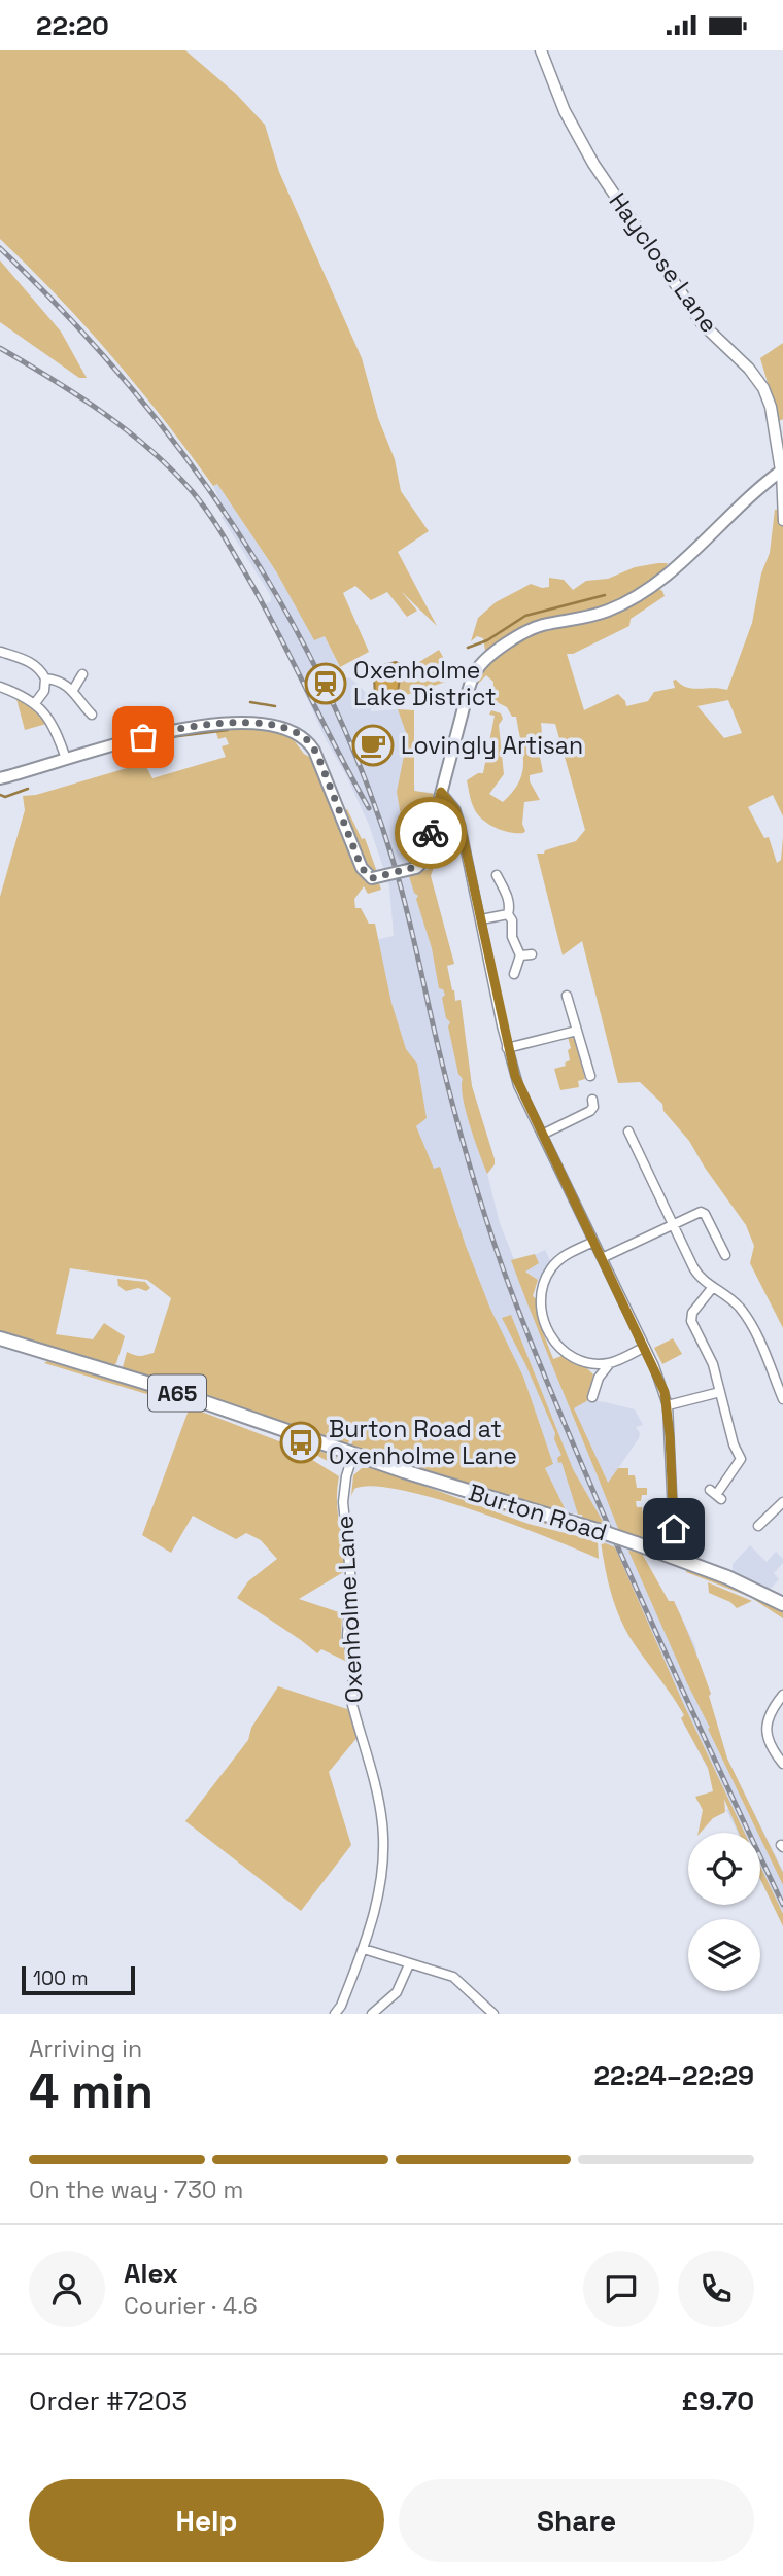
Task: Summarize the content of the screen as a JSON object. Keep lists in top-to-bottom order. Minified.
{"streets":{"main road":["A65","Burton Road"],"street":["Hayclose Lane","Oxenholme Lane"]},"crossings":[["Burton Road","Oxenholme Lane"]],"places":{"station":["Oxenholme Lake District"],"cafe":["Lovingly Artisan"],"bus stop":["Burton Road at Oxenholme Lane"]},"scale_bar":"100 m","page":{"status":"22:20","scale":"100 m","heading":["4 min","Arriving in","22:24–22:29"],"panel":["Alex","Courier · 4.6","Order #7203","£9.70"],"bar":"On the way · 730 m","buttons":["Help","Share"]}}
